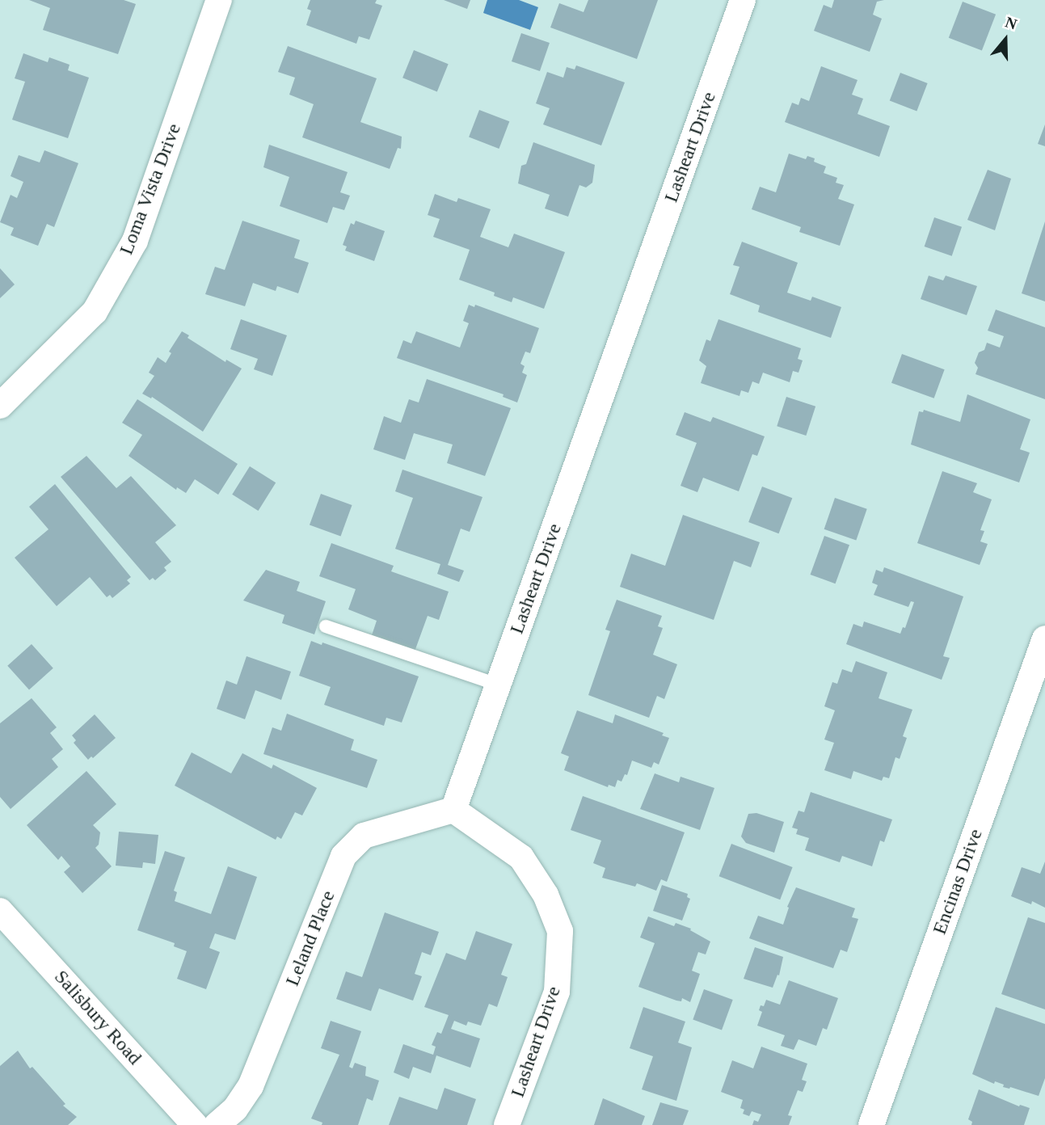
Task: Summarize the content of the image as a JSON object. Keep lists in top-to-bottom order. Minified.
{"streets":{"street":["Lasheart Drive","Loma Vista Drive","Encinas Drive","Leland Place","Salisbury Road"]},"crossings":[["Lasheart Drive","Leland Place"]],"north":"top"}
